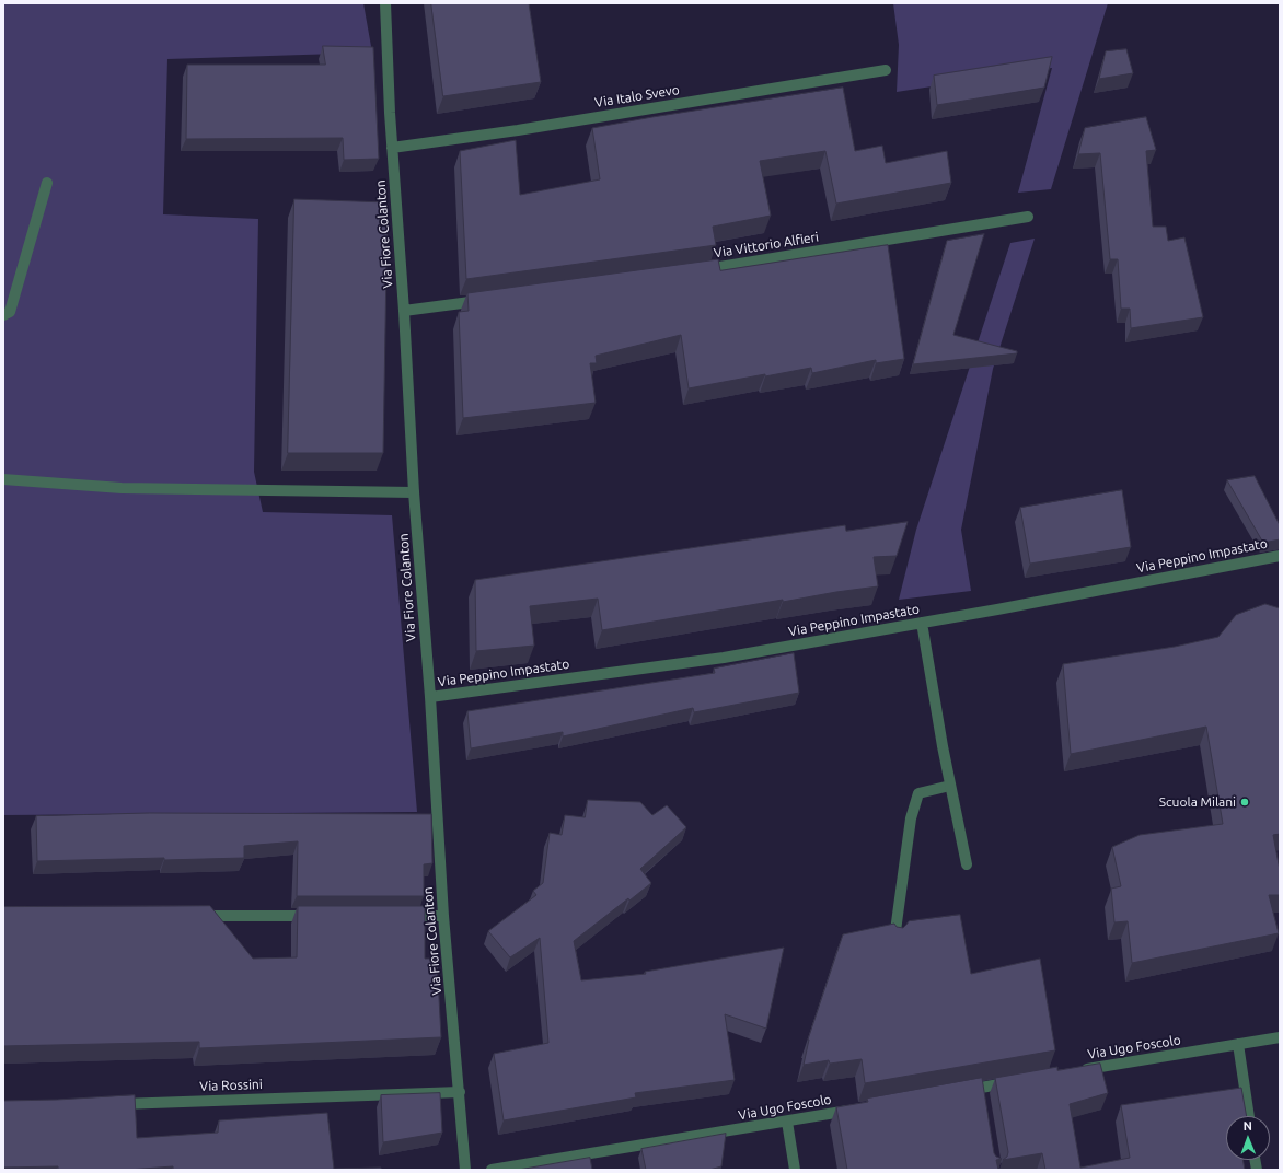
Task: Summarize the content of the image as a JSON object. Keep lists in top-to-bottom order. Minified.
{"streets":{"street":["Via Italo Svevo","Via Fiore Colanton","Via Vittorio Alfieri","Via Peppino Impastato","Via Ugo Foscolo","Via Rossini"]},"crossings":[["Via Italo Svevo","Via Fiore Colanton"],["Via Fiore Colanton","Via Peppino Impastato"],["Via Fiore Colanton","Via Rossini"]],"places":["Scuola Milani"],"north":"top"}
